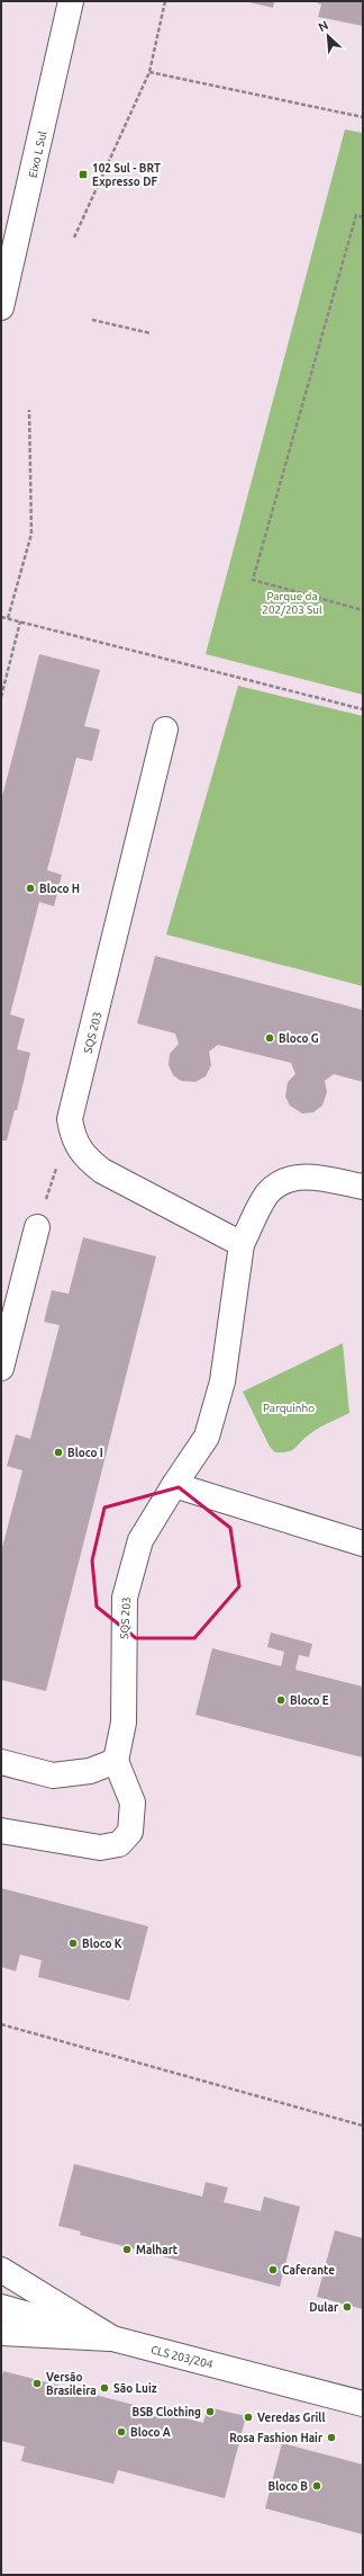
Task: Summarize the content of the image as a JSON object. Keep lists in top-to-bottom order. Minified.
{"streets":{"street":["Eixo L Sul","SQS 203","CLS 203/204"]},"parks":["Parque da 202/203 Sul","Parquinho"],"places":{"transit":["102 Sul - BRT Expresso DF"],"other":["Bloco H","Bloco G","Bloco I","Bloco E","Bloco K","Malhart","Caferante","Dular","Versão Brasileira","São Luiz","BSB Clothing","Veredas Grill","Bloco A","Rosa Fashion Hair","Bloco B"]},"north":"top left"}
